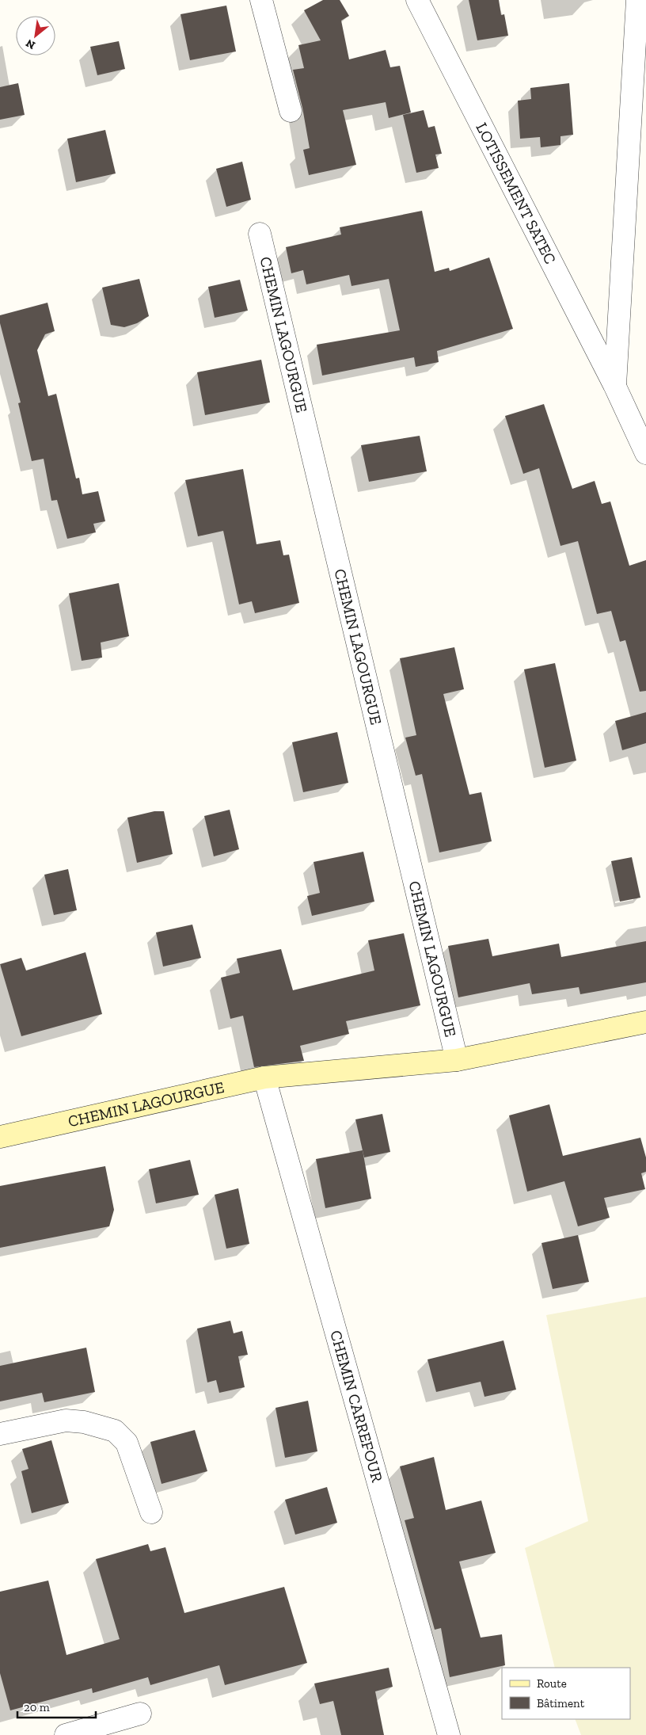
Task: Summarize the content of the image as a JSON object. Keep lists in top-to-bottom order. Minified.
{"streets":{"street":["LOTISSEMENT SATEC","CHEMIN LAGOURGUE","CHEMIN CARREFOUR"]},"crossings":[["CHEMIN LAGOURGUE","CHEMIN CARREFOUR"]],"legend":["Route","Bâtiment"],"scale_bar":"20 m","north":"bottom left"}
